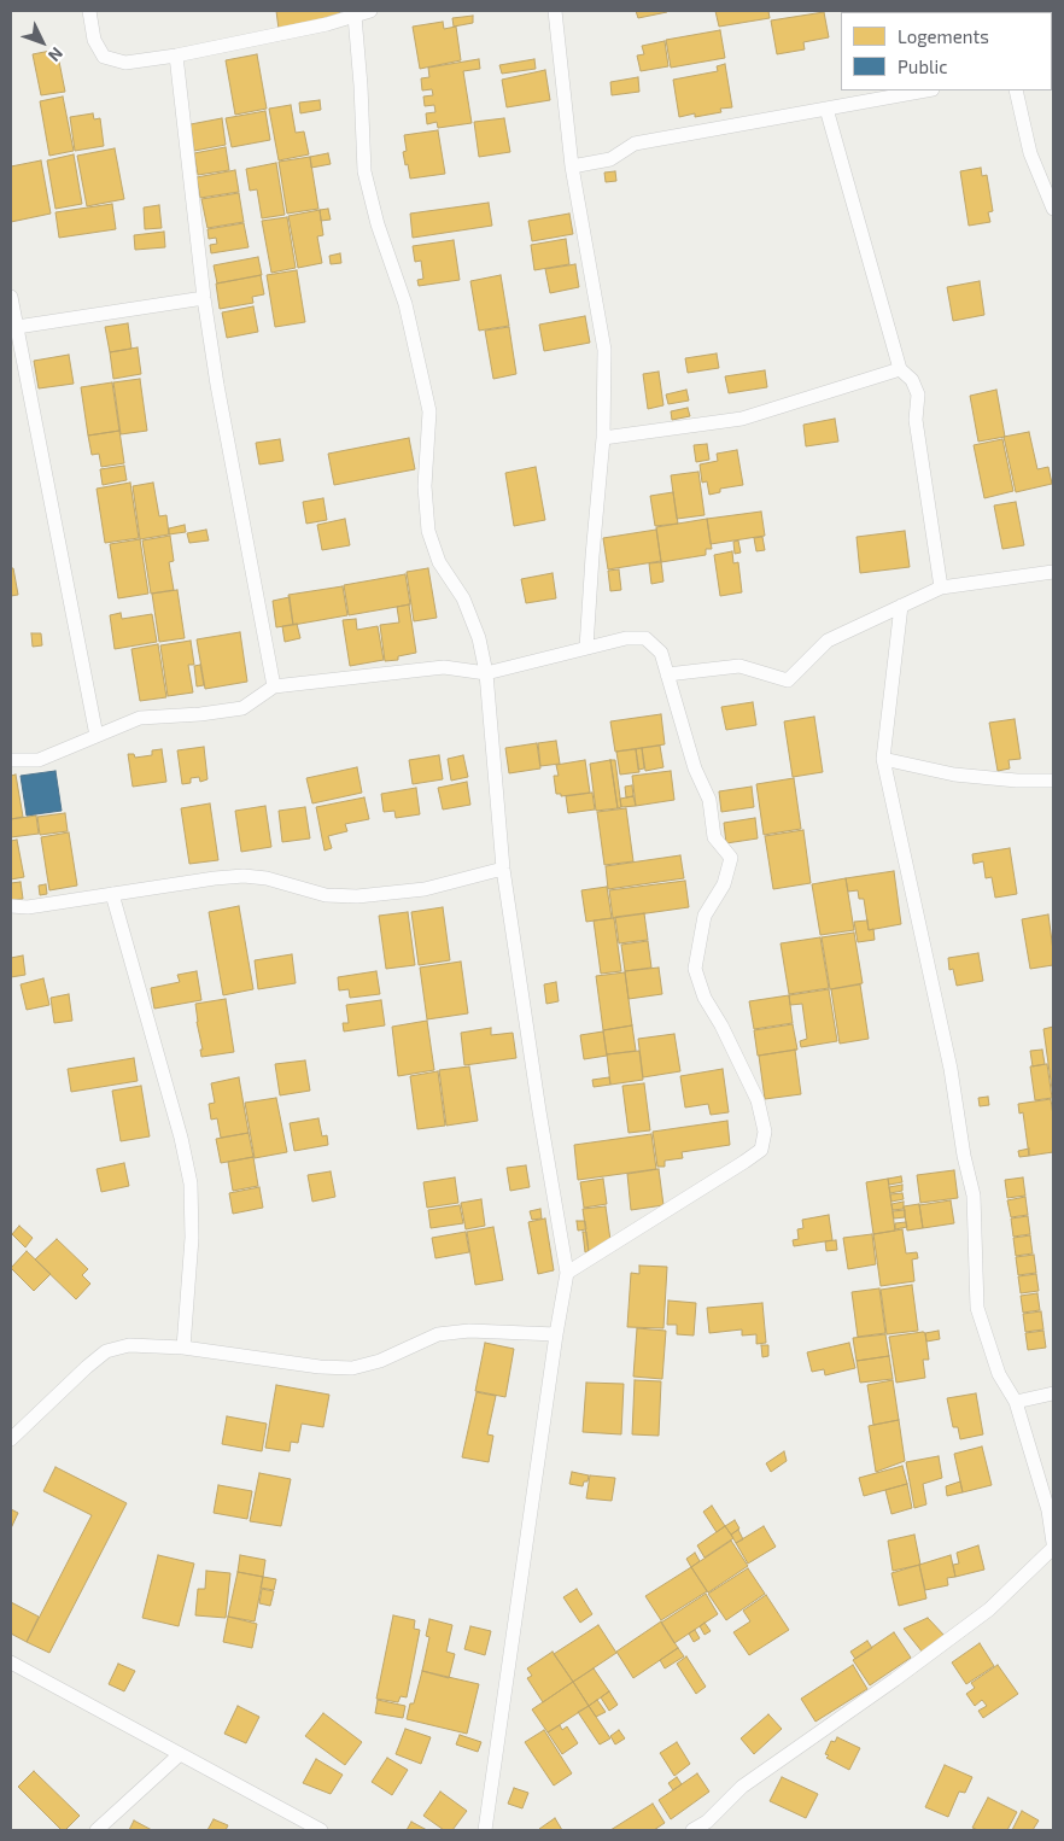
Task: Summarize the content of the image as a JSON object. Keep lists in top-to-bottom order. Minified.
{"legend":["Logements","Public"],"north":"bottom right"}
